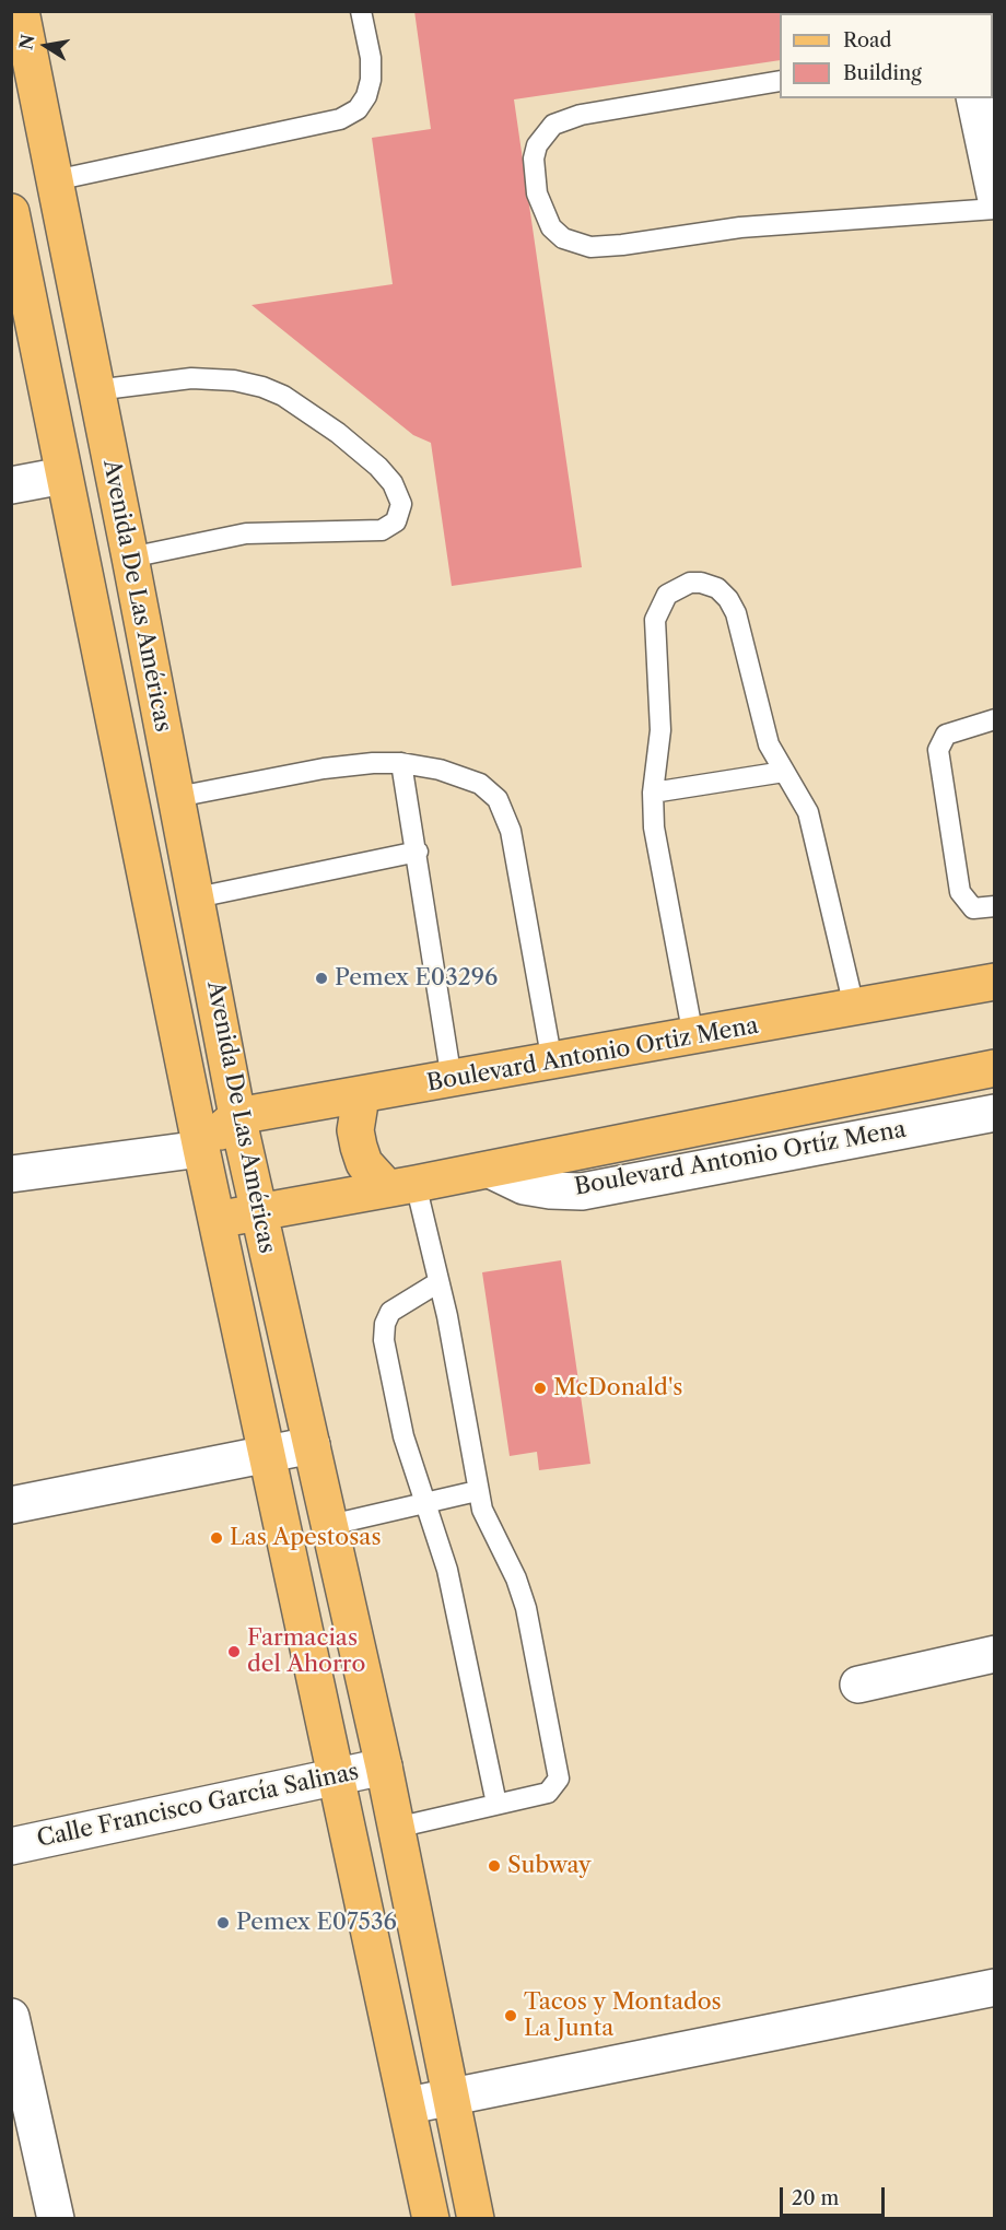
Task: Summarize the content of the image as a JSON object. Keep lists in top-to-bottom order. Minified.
{"streets":{"main road":["Avenida De Las Américas","Boulevard Antonio Ortiz Mena"],"street":["Boulevard Antonio Ortíz Mena","Calle Francisco García Salinas"]},"crossings":[["Avenida De Las Américas","Boulevard Antonio Ortiz Mena"],["Avenida De Las Américas","Calle Francisco García Salinas"]],"places":["Pemex E03296","McDonald's","Las Apestosas","Farmacias del Ahorro","Subway","Pemex E07536","Tacos y Montados La Junta"],"legend":["Road","Building"],"scale_bar":"20 m","north":"left"}
